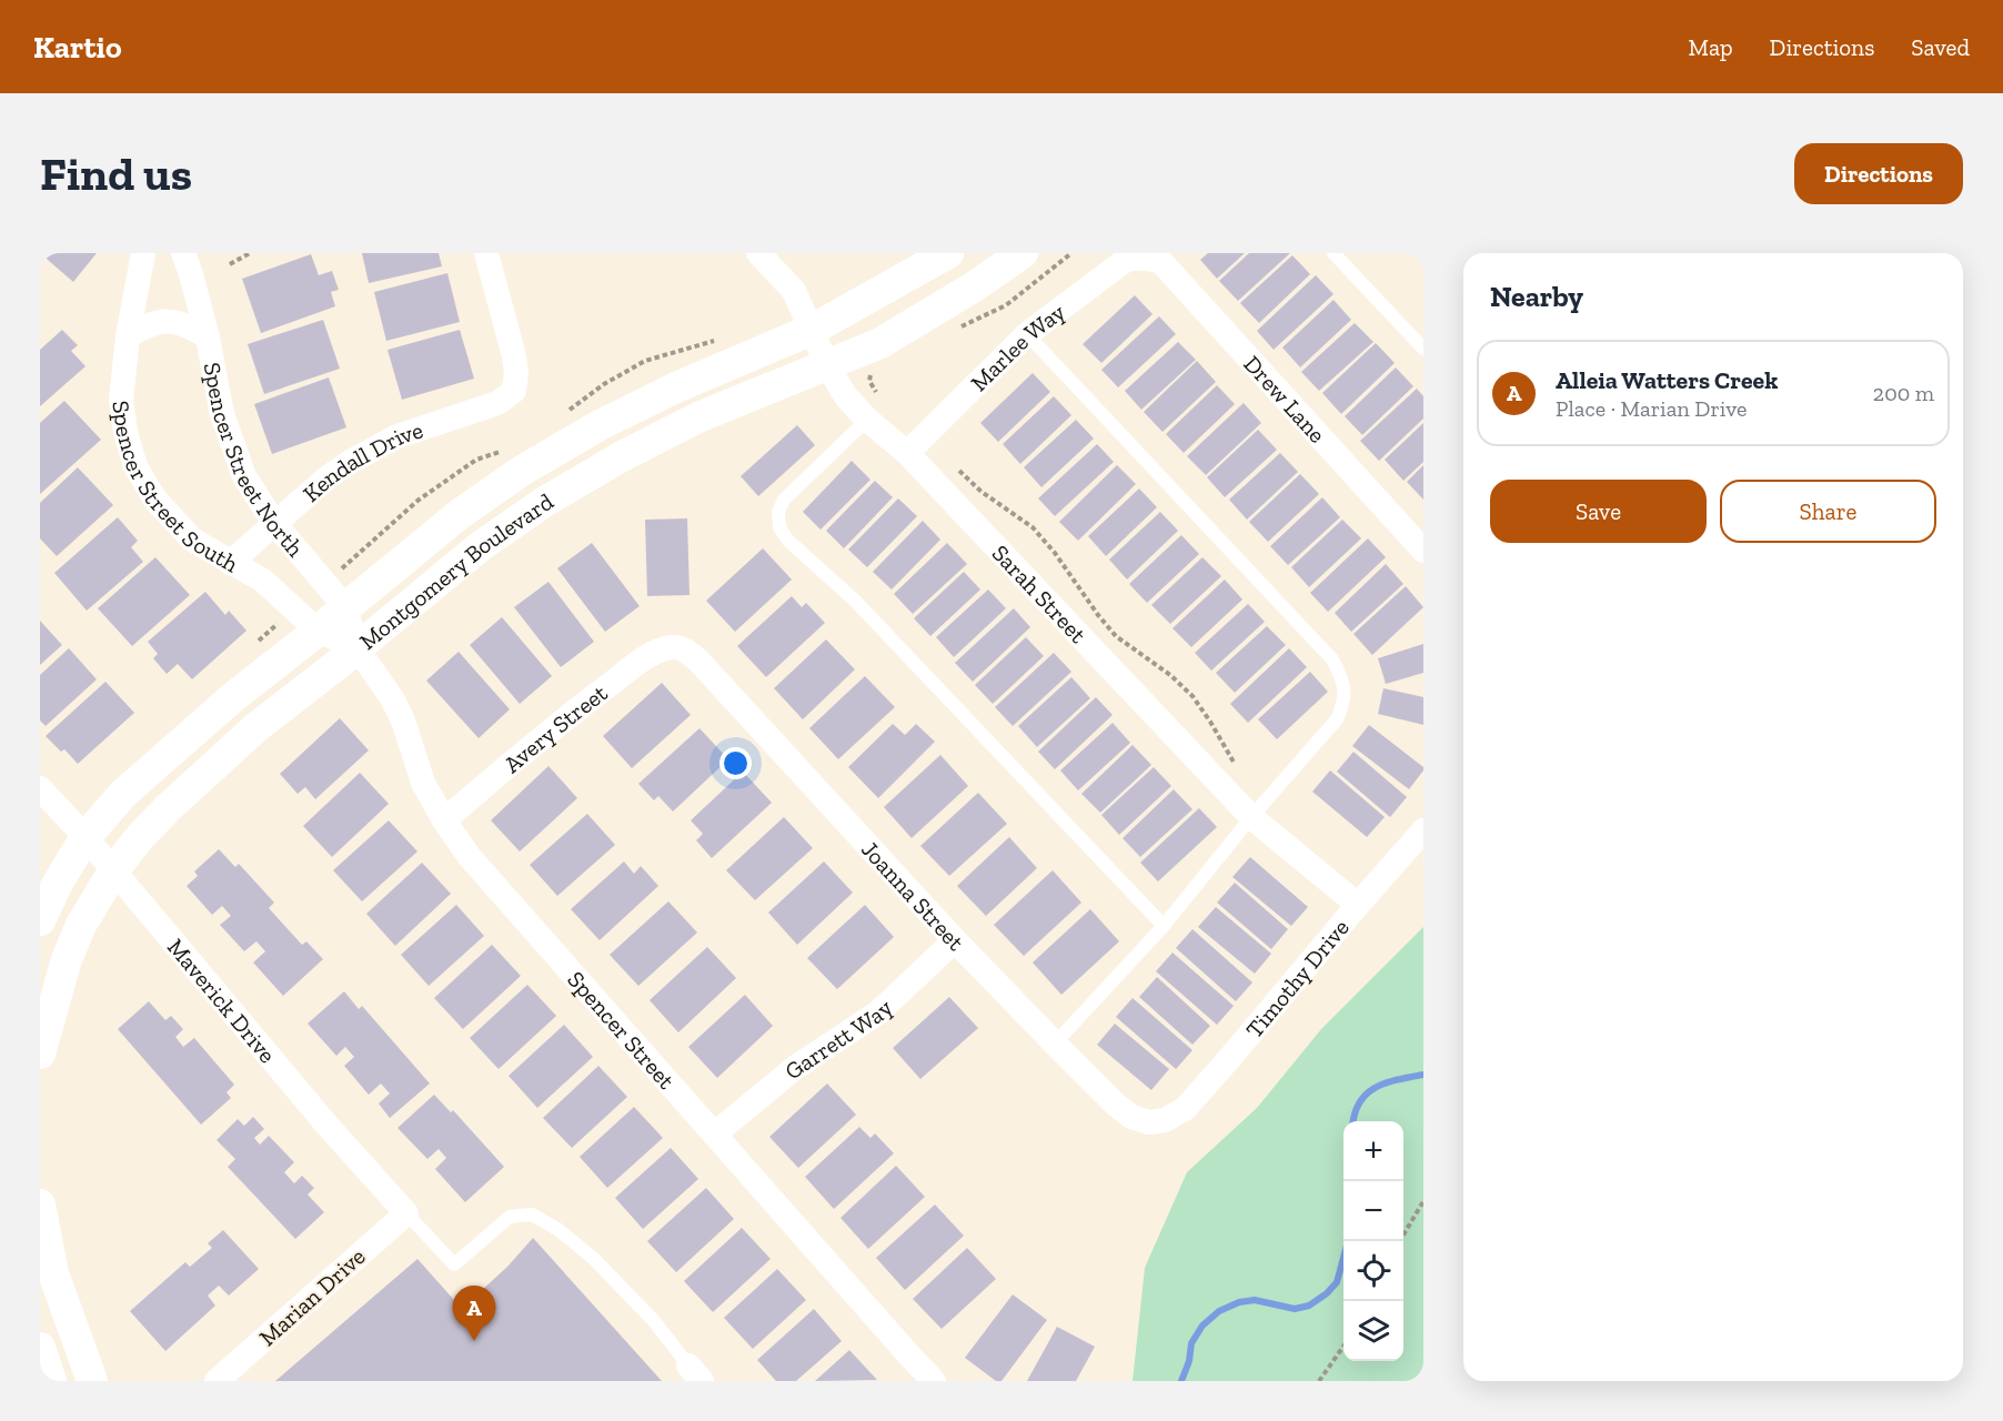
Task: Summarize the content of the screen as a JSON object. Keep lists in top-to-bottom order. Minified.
{"streets":{"street":["Marlee Way","Drew Lane","Spencer Street North","Kendall Drive","Spencer Street South","Montgomery Boulevard","Sarah Street","Avery Street","Joanna Street","Timothy Drive","Maverick Drive","Spencer Street","Garrett Way","Marian Drive"]},"crossings":[["Marlee Way","Drew Lane"],["Marlee Way","Sarah Street"],["Spencer Street North","Kendall Drive"],["Spencer Street North","Spencer Street South"],["Spencer Street North","Montgomery Boulevard"],["Spencer Street North","Spencer Street"],["Kendall Drive","Spencer Street South"],["Spencer Street South","Montgomery Boulevard"],["Spencer Street South","Spencer Street"],["Montgomery Boulevard","Sarah Street"],["Montgomery Boulevard","Maverick Drive"],["Montgomery Boulevard","Spencer Street"],["Sarah Street","Timothy Drive"],["Avery Street","Joanna Street"],["Avery Street","Spencer Street"],["Joanna Street","Timothy Drive"],["Joanna Street","Garrett Way"],["Maverick Drive","Marian Drive"],["Spencer Street","Garrett Way"]],"page":{"header":"Kartio","nav":["Map","Directions","Saved"],"buttons":["Directions",["Save","Share"]],"title":"Find us","heading":"Nearby","list":[{"mark":"A","name":"Alleia Watters Creek","note":"Place · Marian Drive","value":"200 m"}],"map_buttons":["+","−"],"pins":"A"}}
